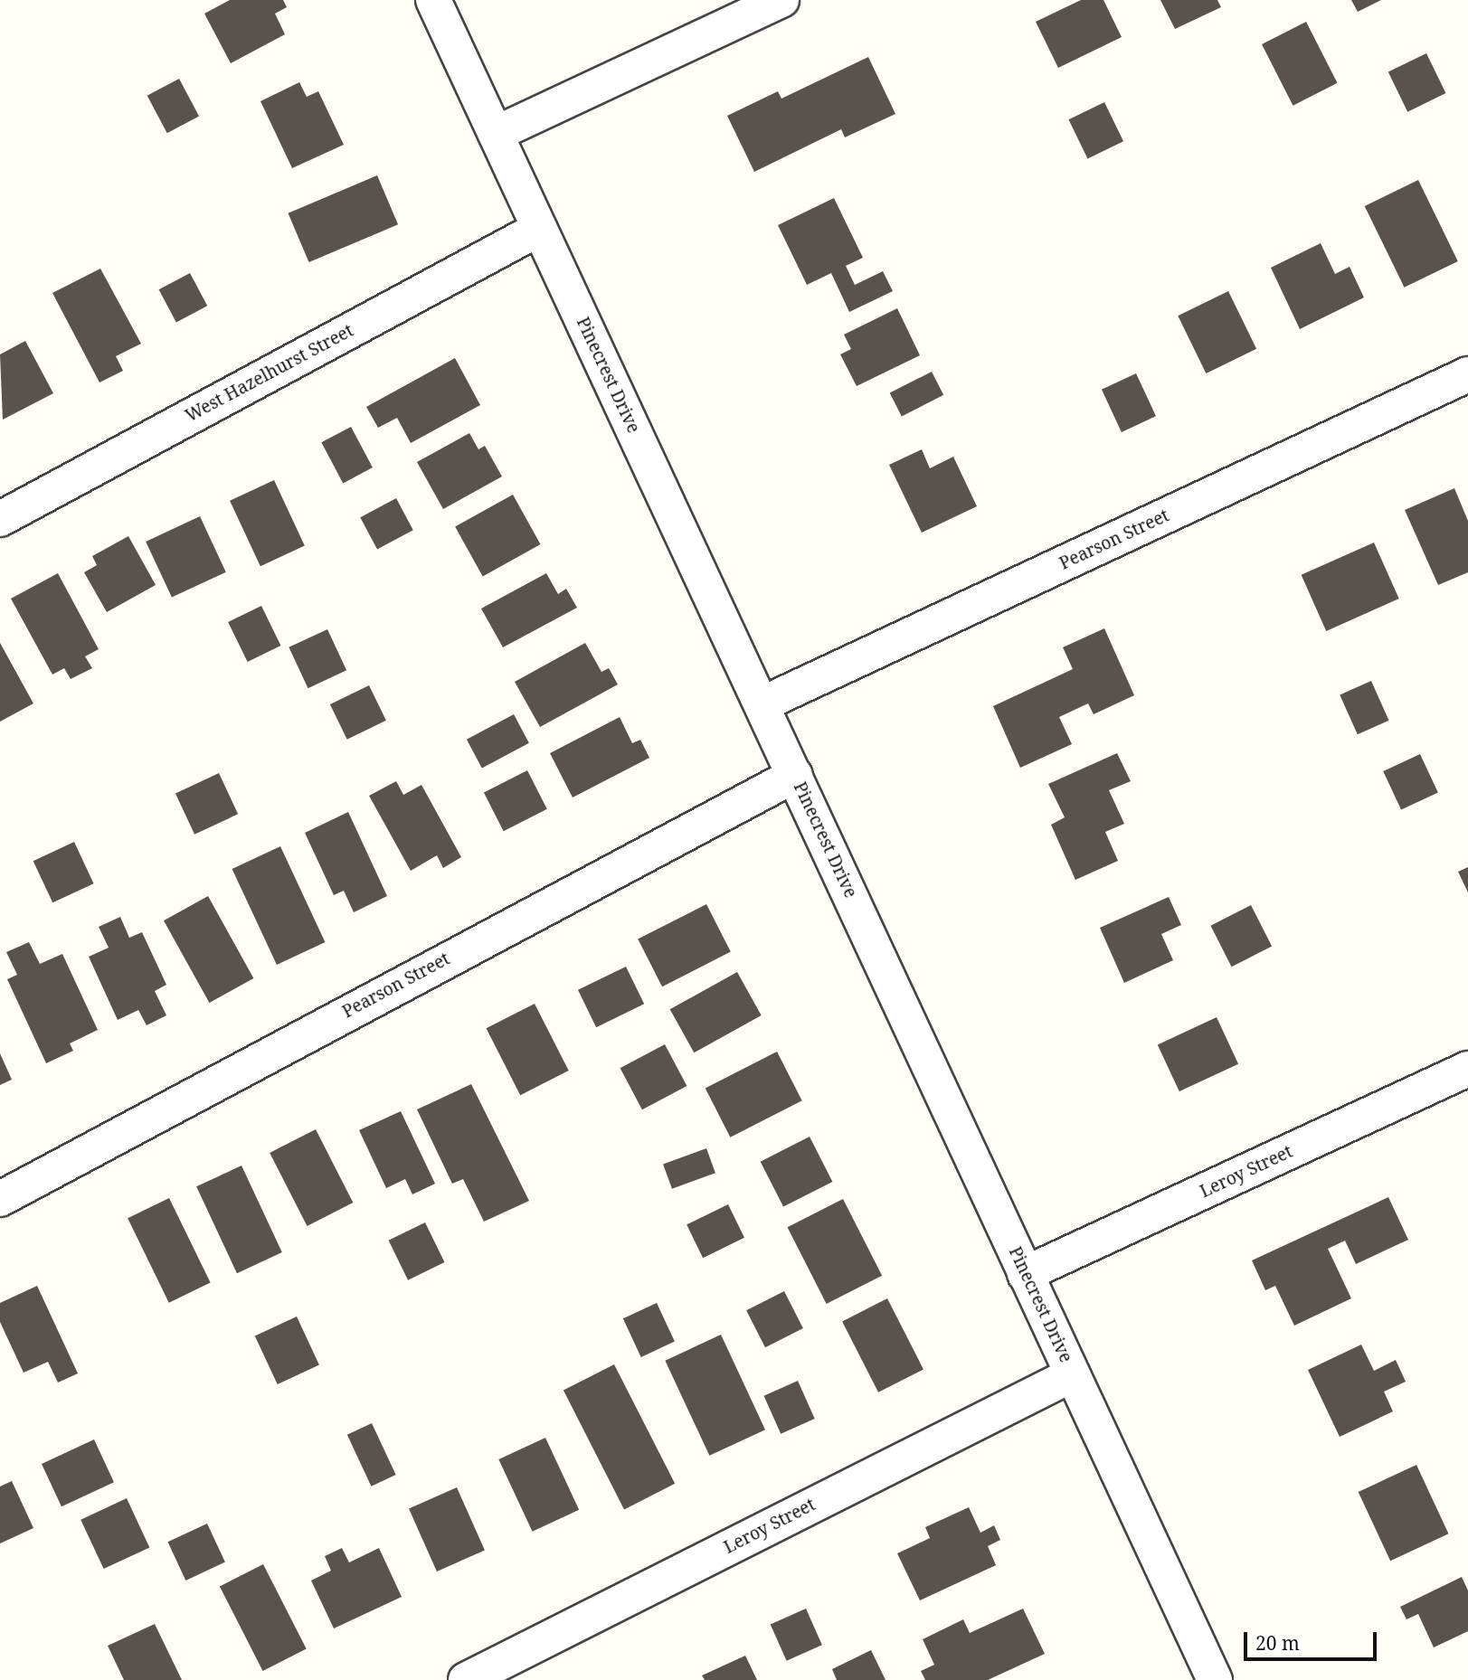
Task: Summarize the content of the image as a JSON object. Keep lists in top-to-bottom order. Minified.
{"streets":{"street":["West Hazelhurst Street","Pinecrest Drive","Pearson Street","Leroy Street"]},"crossings":[["West Hazelhurst Street","Pinecrest Drive"],["Pinecrest Drive","Pearson Street"],["Pinecrest Drive","Leroy Street"]],"scale_bar":"20 m"}
